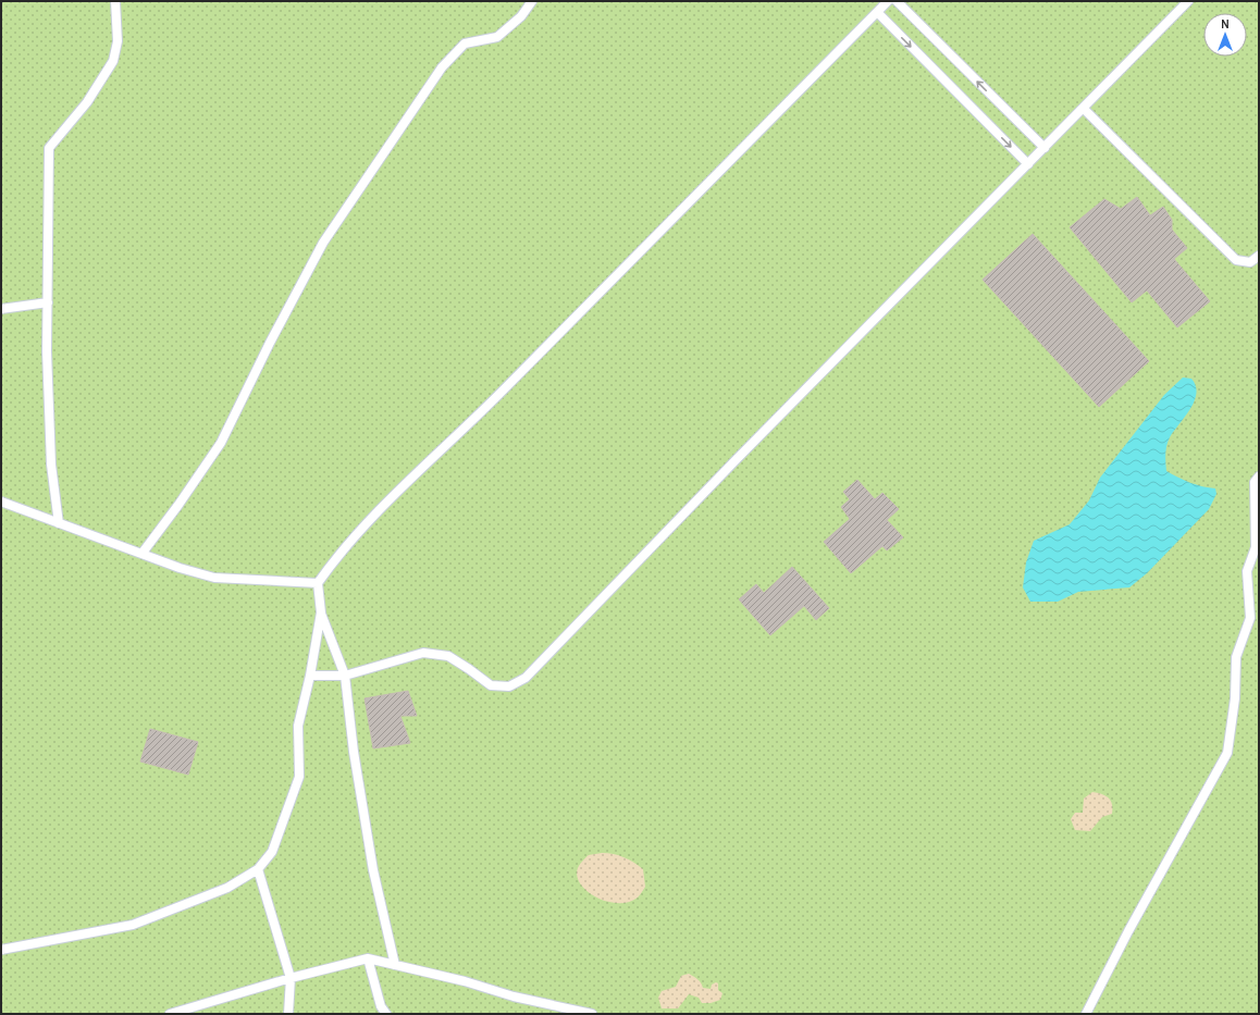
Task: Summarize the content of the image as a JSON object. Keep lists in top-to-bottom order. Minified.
{"north":"top"}
